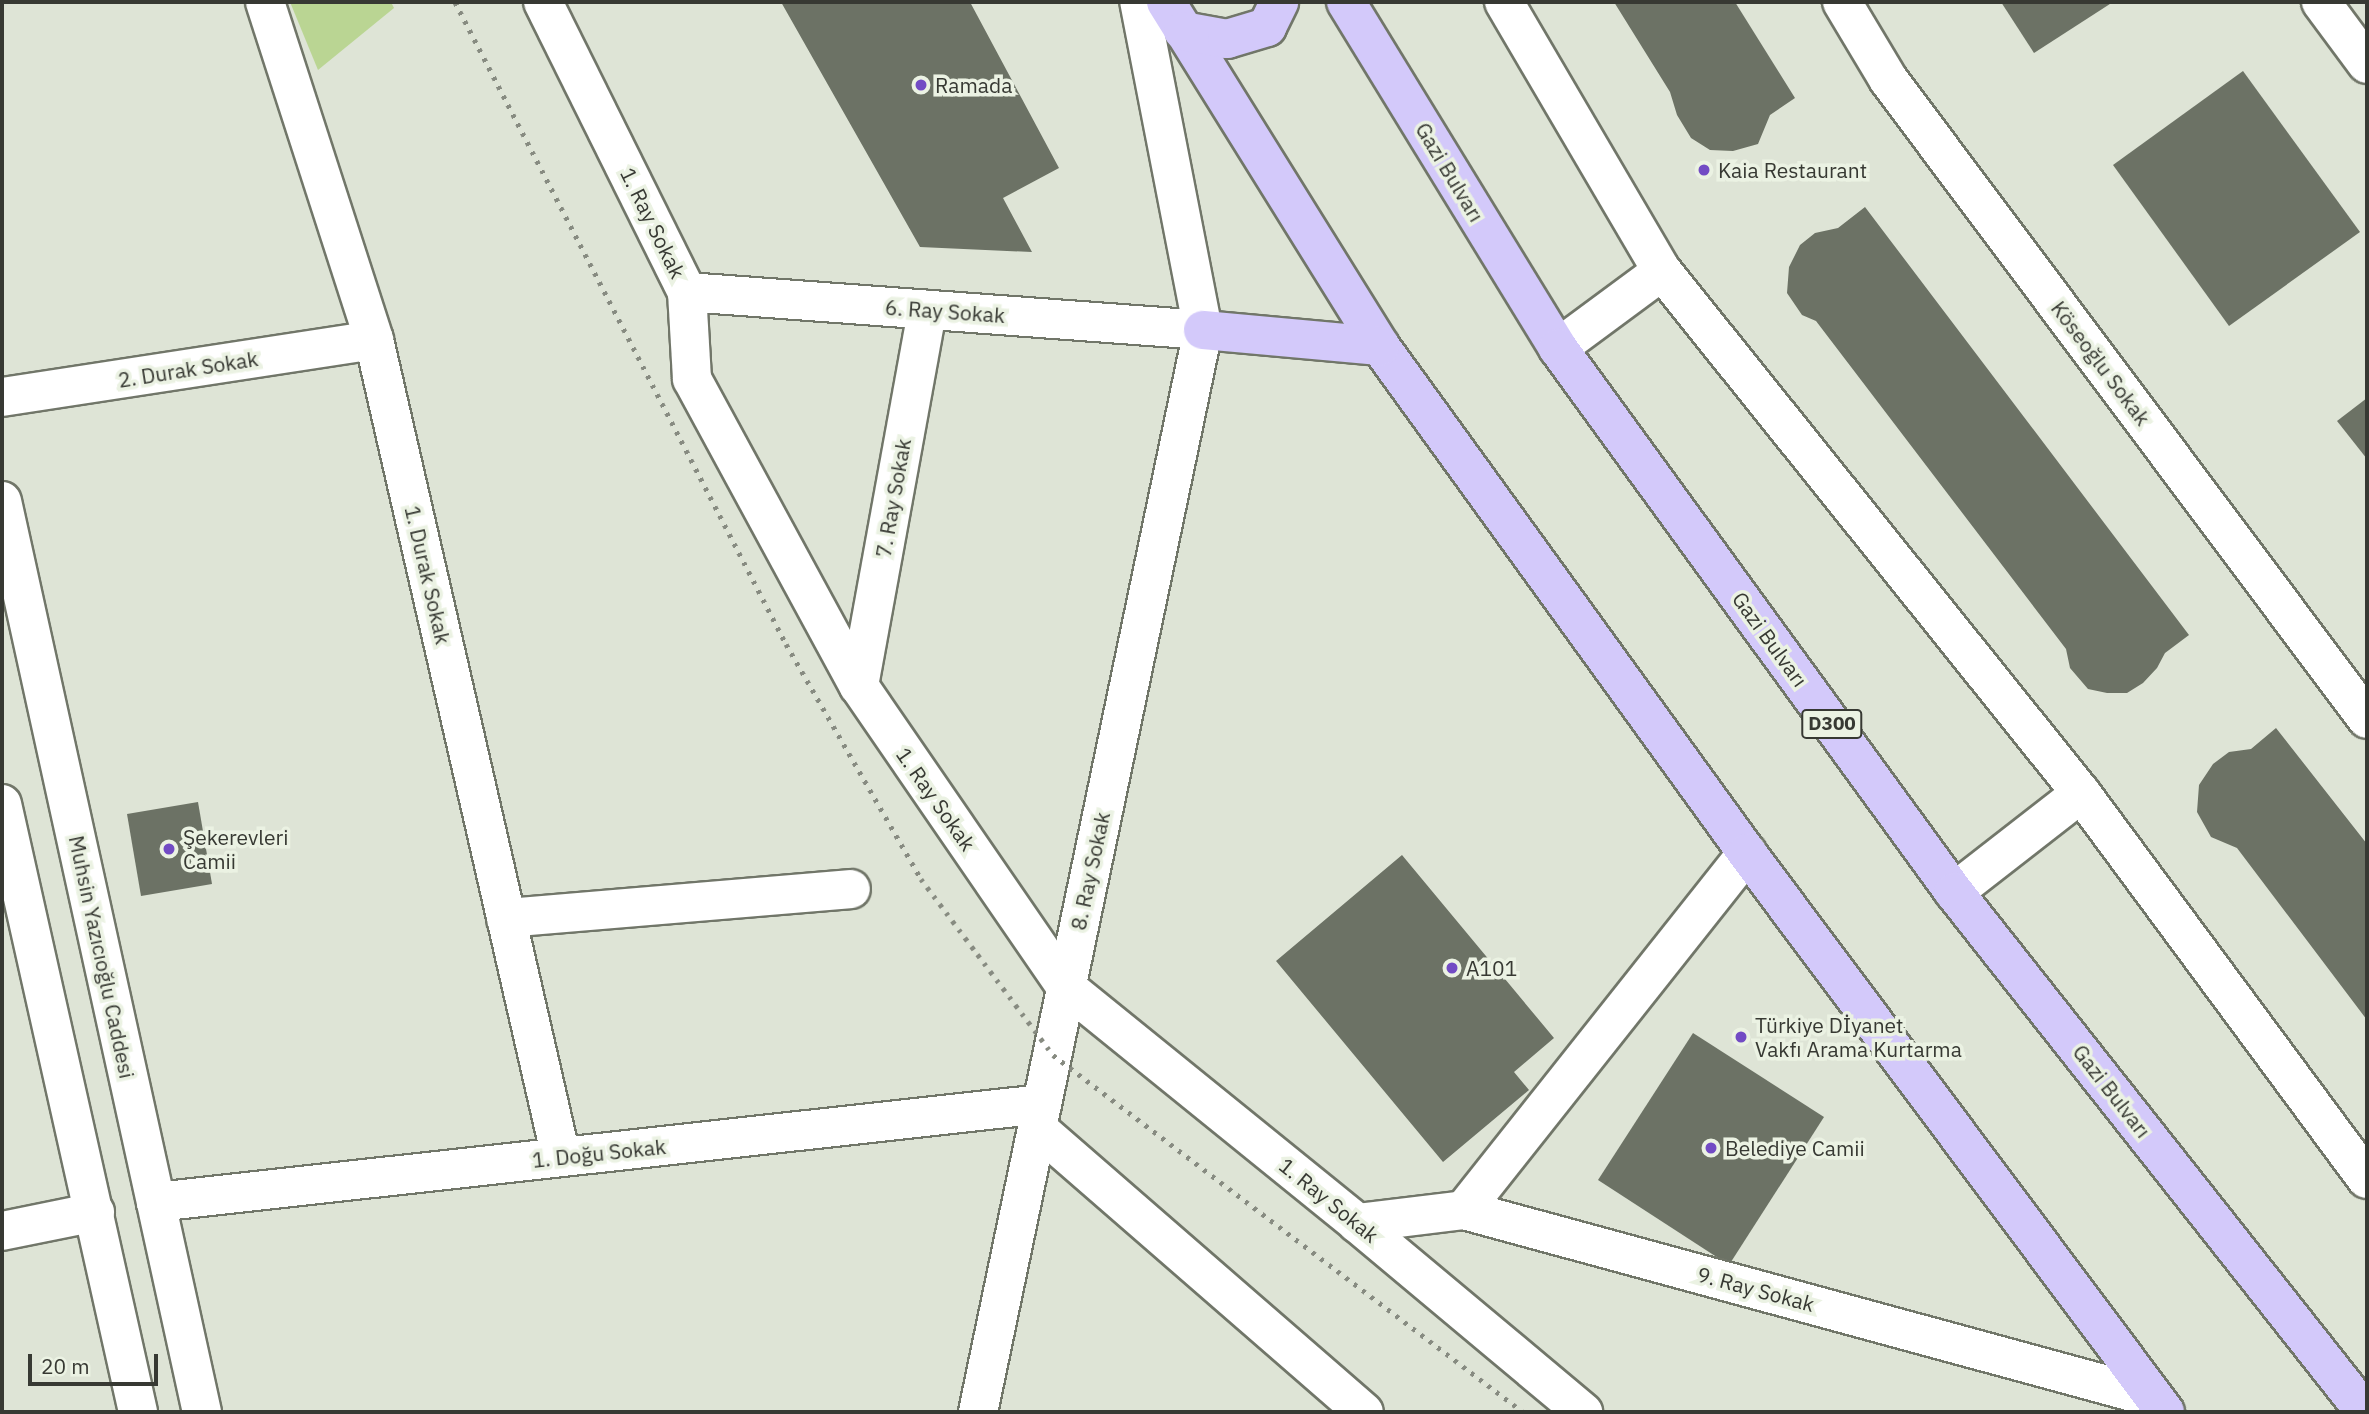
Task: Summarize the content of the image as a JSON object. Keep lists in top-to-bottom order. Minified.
{"streets":{"highway":["Gazi Bulvarı","D300"],"street":["1. Ray Sokak","6. Ray Sokak","Köseoğlu Sokak","2. Durak Sokak","7. Ray Sokak","1. Durak Sokak","8. Ray Sokak","Muhsin Yazıcıoğlu Caddesi","1. Doğu Sokak","9. Ray Sokak"]},"crossings":[["1. Ray Sokak","6. Ray Sokak"],["1. Ray Sokak","7. Ray Sokak"],["1. Ray Sokak","8. Ray Sokak"],["1. Ray Sokak","9. Ray Sokak"],["6. Ray Sokak","7. Ray Sokak"],["6. Ray Sokak","8. Ray Sokak"],["2. Durak Sokak","1. Durak Sokak"],["1. Durak Sokak","1. Doğu Sokak"],["8. Ray Sokak","1. Doğu Sokak"],["Muhsin Yazıcıoğlu Caddesi","1. Doğu Sokak"]],"places":["Ramada","Kaia Restaurant","Şekerevleri Camii","A101","Türkiye Dİyanet Vakfı Arama Kurtarma","Belediye Camii"],"scale_bar":"20 m"}
